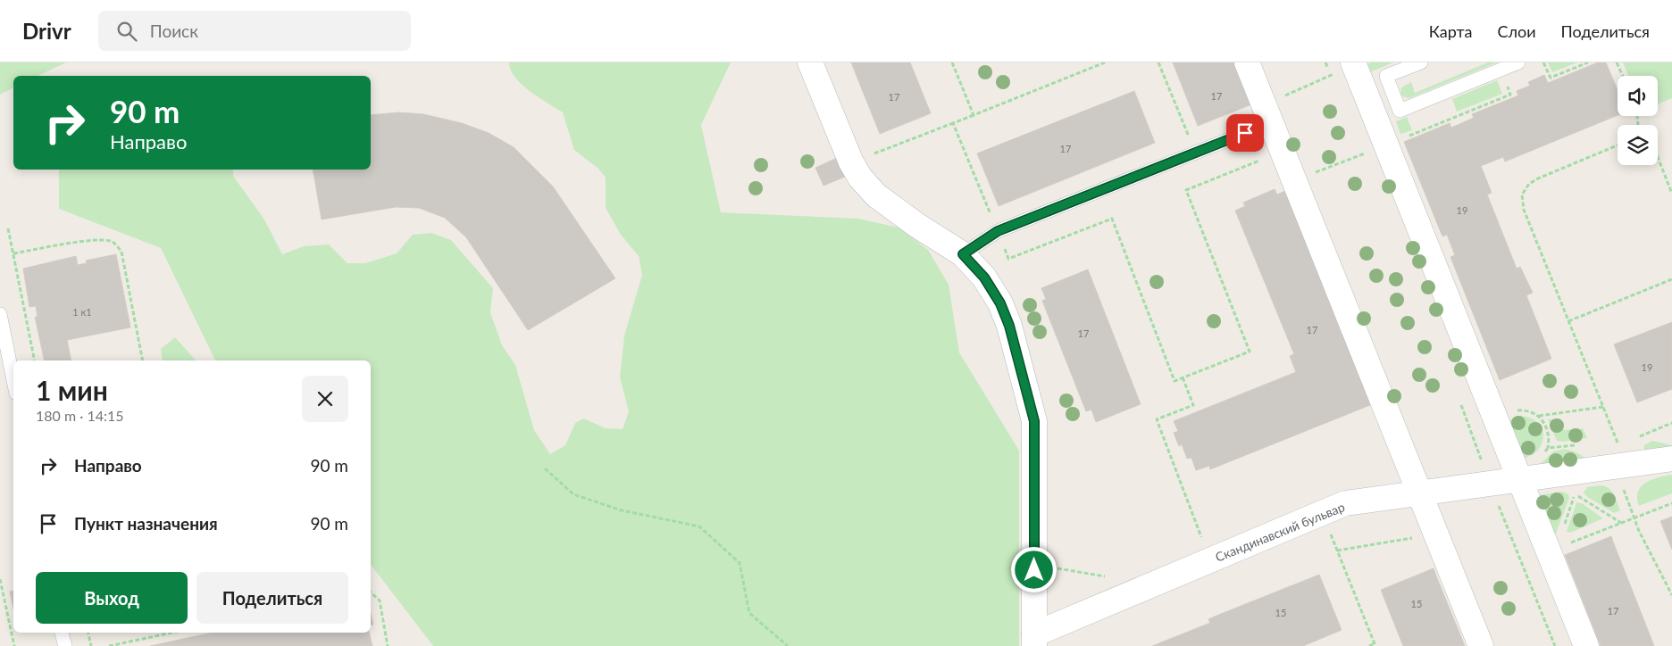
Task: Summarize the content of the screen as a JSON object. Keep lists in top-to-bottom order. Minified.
{"streets":{"street":["Скандинавский бульвар"]},"house_numbers":["17","17","17","19","1 к1","17","17","19","15","17","15"],"page":{"header":"Drivr","search":"Поиск","nav":["Карта","Слои","Поделиться"],"turn":["90 m","Направо"],"heading":["1 мин","180 m · 14:15"],"list":[{"name":"Направо","value":"90 m"},{"name":"Пункт назначения","value":"90 m"}],"buttons":["Выход","Поделиться"]}}
